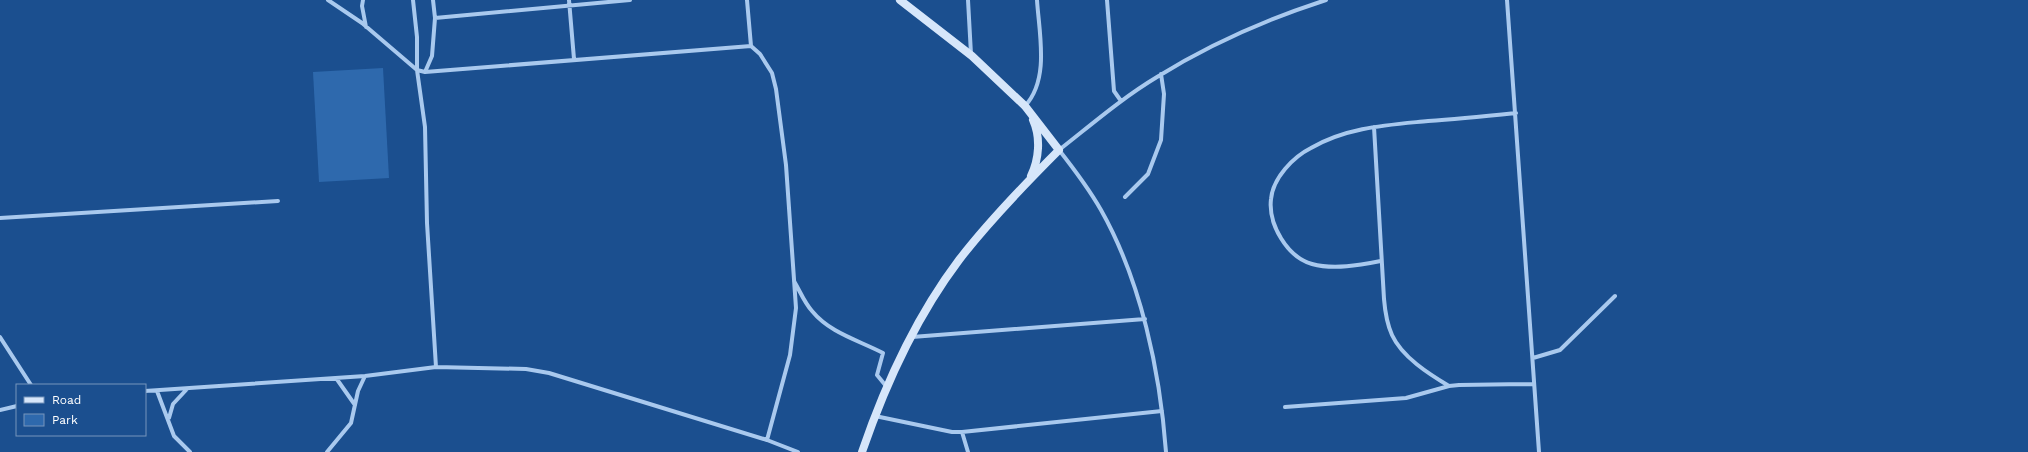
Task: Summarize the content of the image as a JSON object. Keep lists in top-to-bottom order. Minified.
{"legend":["Road","Park"]}
